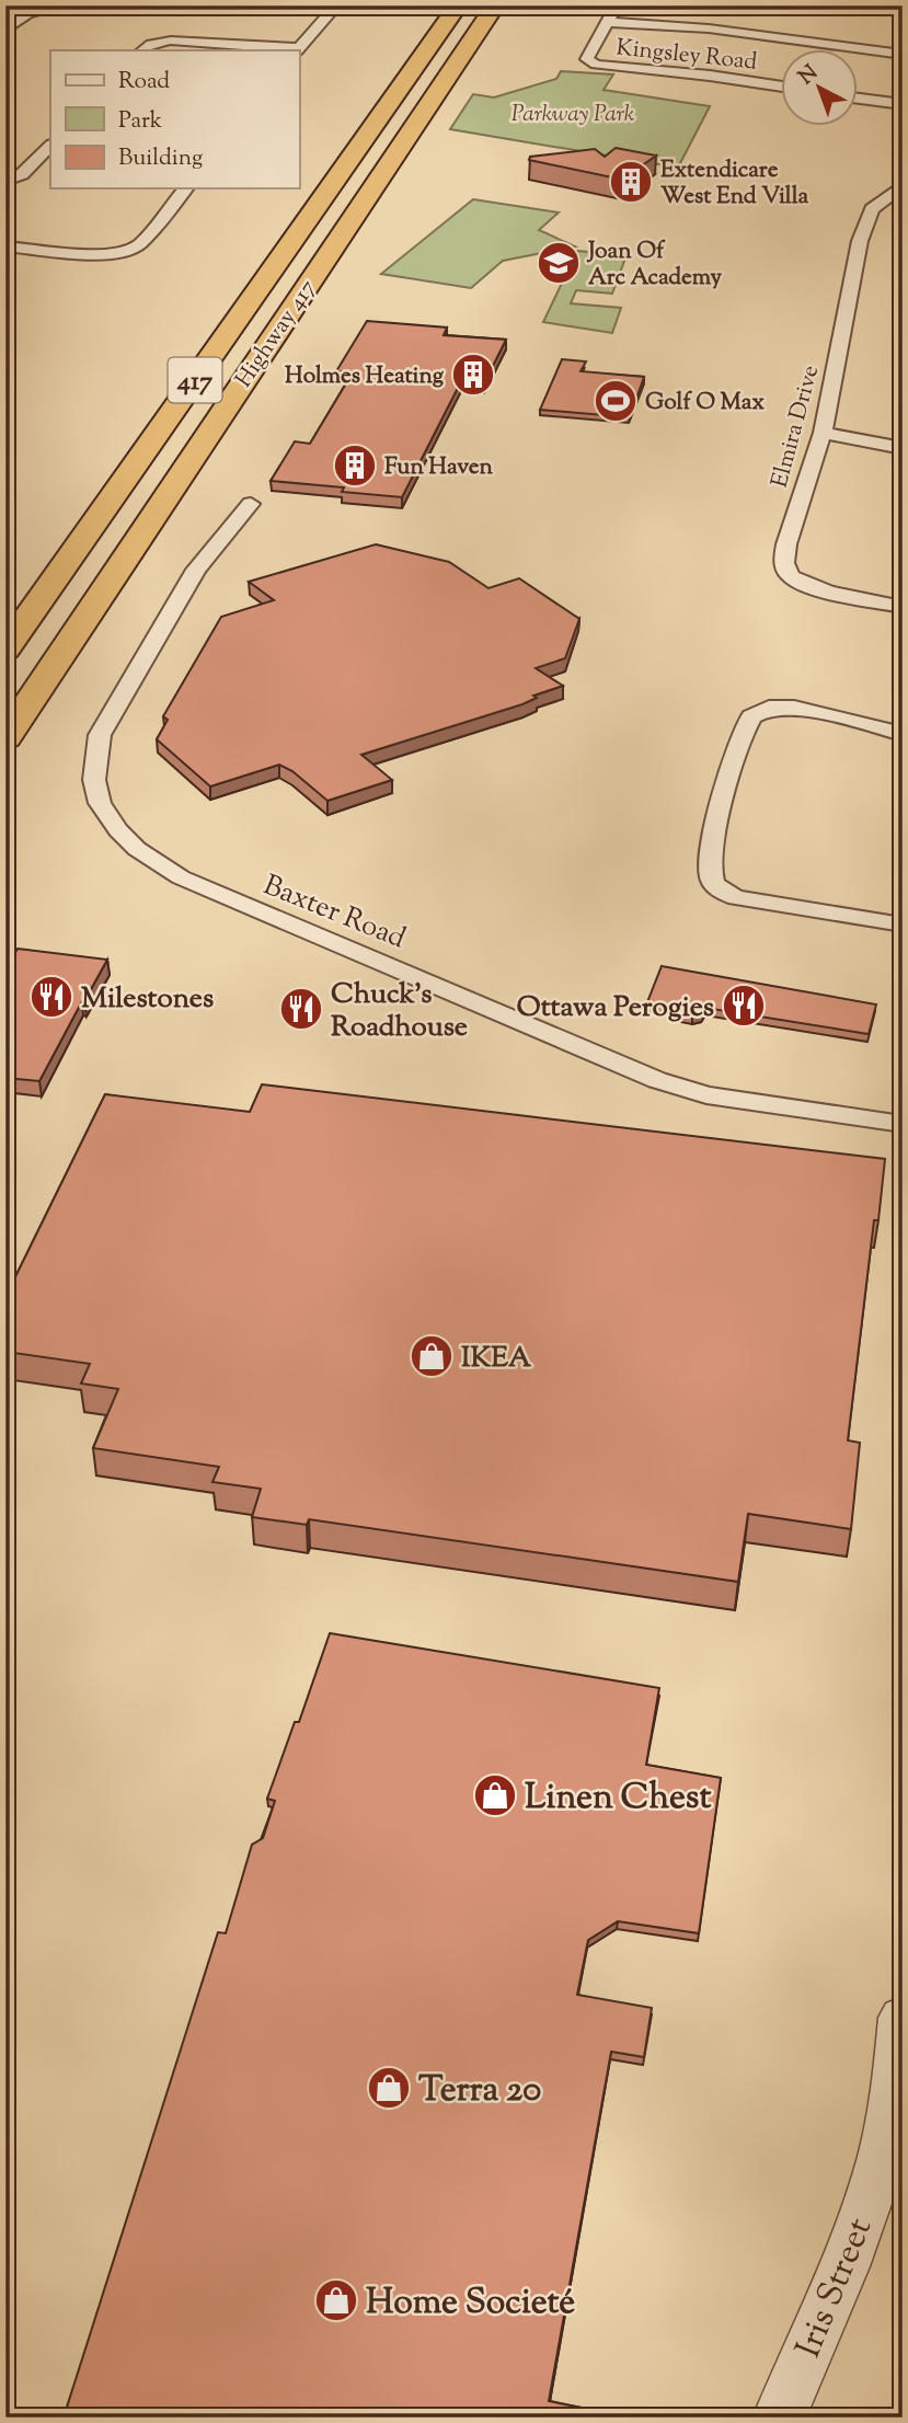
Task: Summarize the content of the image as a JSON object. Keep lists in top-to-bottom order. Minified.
{"streets":{"highway":["Highway 417","417"],"street":["Kingsley Road","Elmira Drive","Baxter Road","Iris Street"]},"parks":["Parkway Park"],"places":{"building":["Extendicare West End Villa","Holmes Heating","Fun Haven"],"school or university":["Joan Of Arc Academy"],"sports":["Golf O Max"],"restaurant":["Milestones","Ottawa Perogies","Chuck's Roadhouse"],"shop":["IKEA","Linen Chest","Terra 20","Home Societé"]},"legend":["Road","Park","Building"],"north":"top left"}
